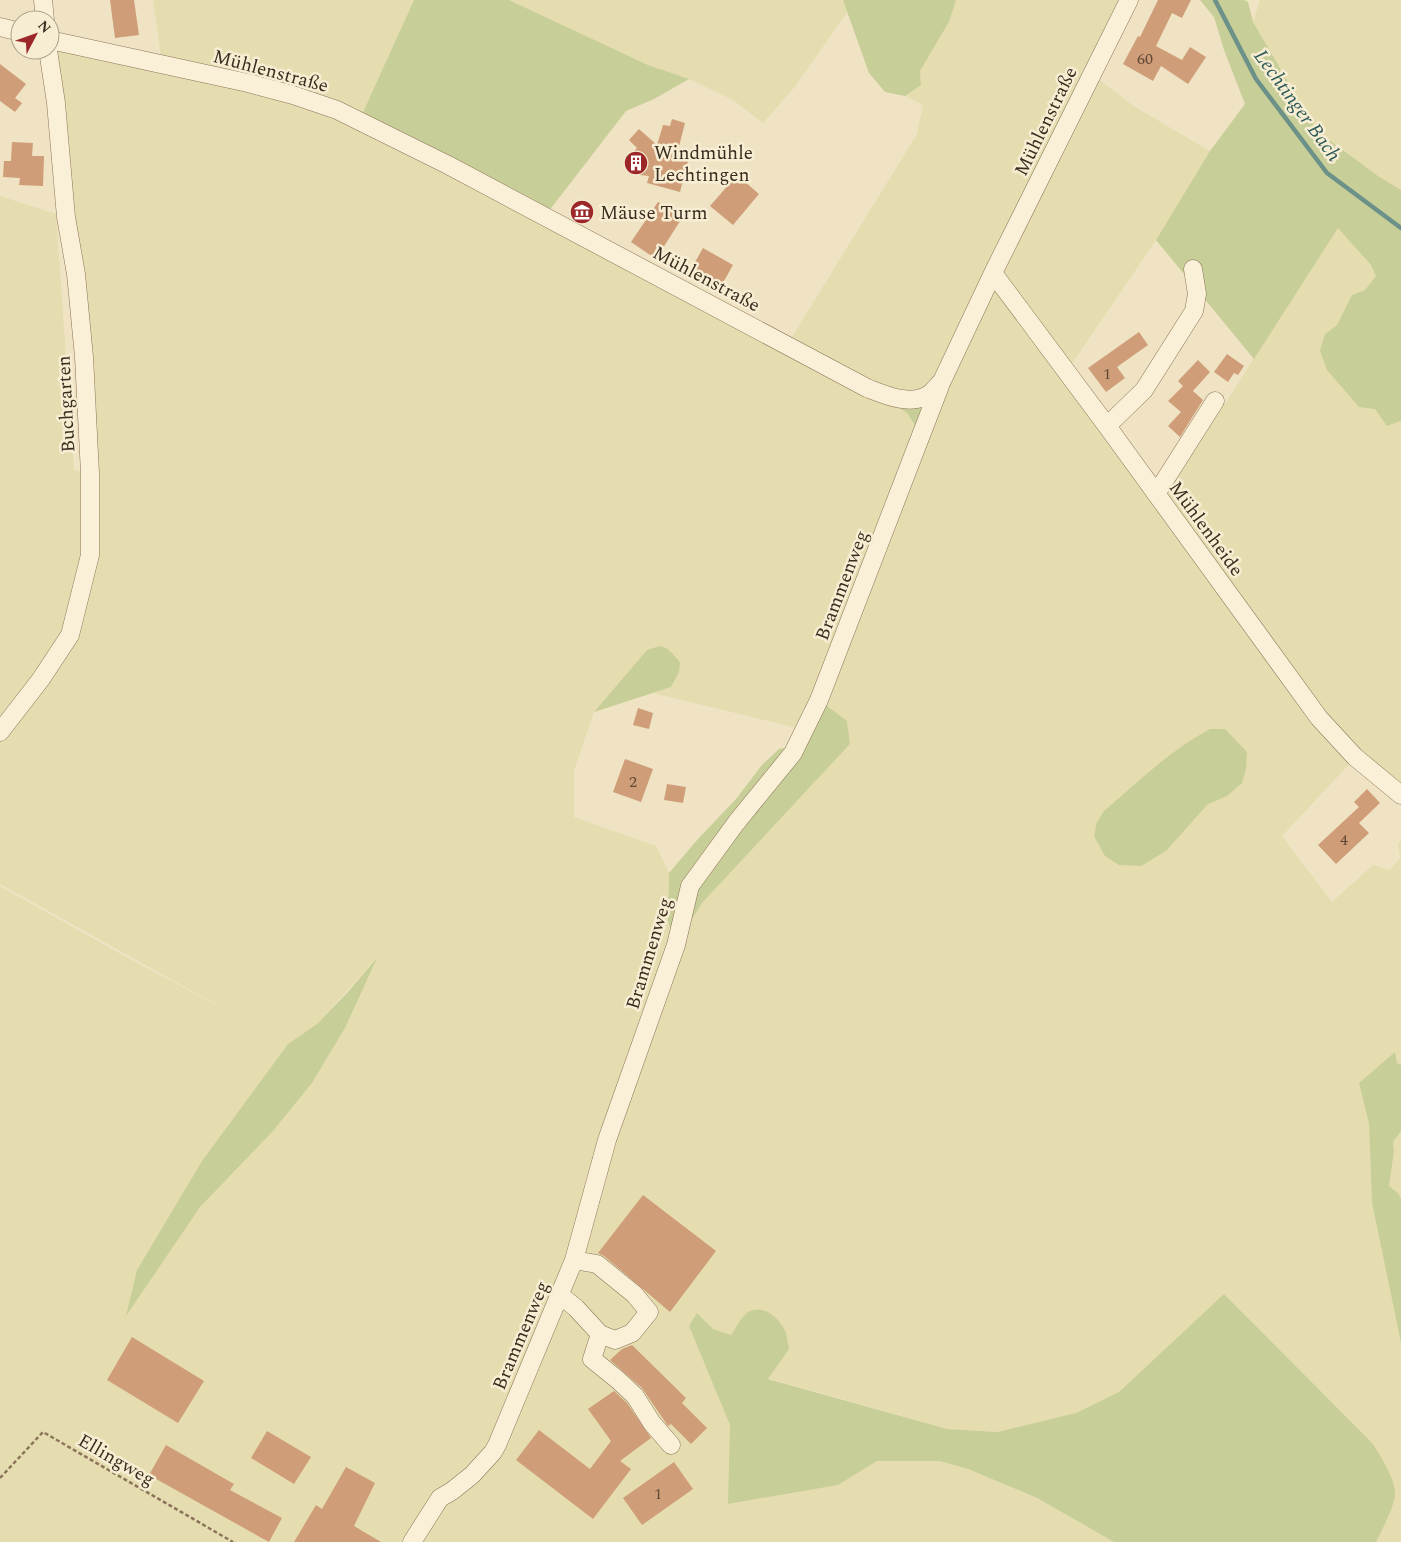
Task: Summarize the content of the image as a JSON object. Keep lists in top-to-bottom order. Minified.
{"streets":{"street":["Mühlenstraße","Buchgarten","Mühlenheide","Brammenweg"],"path":["Ellingweg"]},"crossings":[["Mühlenstraße","Mühlenheide"],["Mühlenstraße","Brammenweg"]],"water":["Lechtinger Bach"],"places":{"building":["Windmühle Lechtingen"],"museum":["Mäuse Turm"]},"house_numbers":["60","1","2","4","1"],"north":"top right"}
